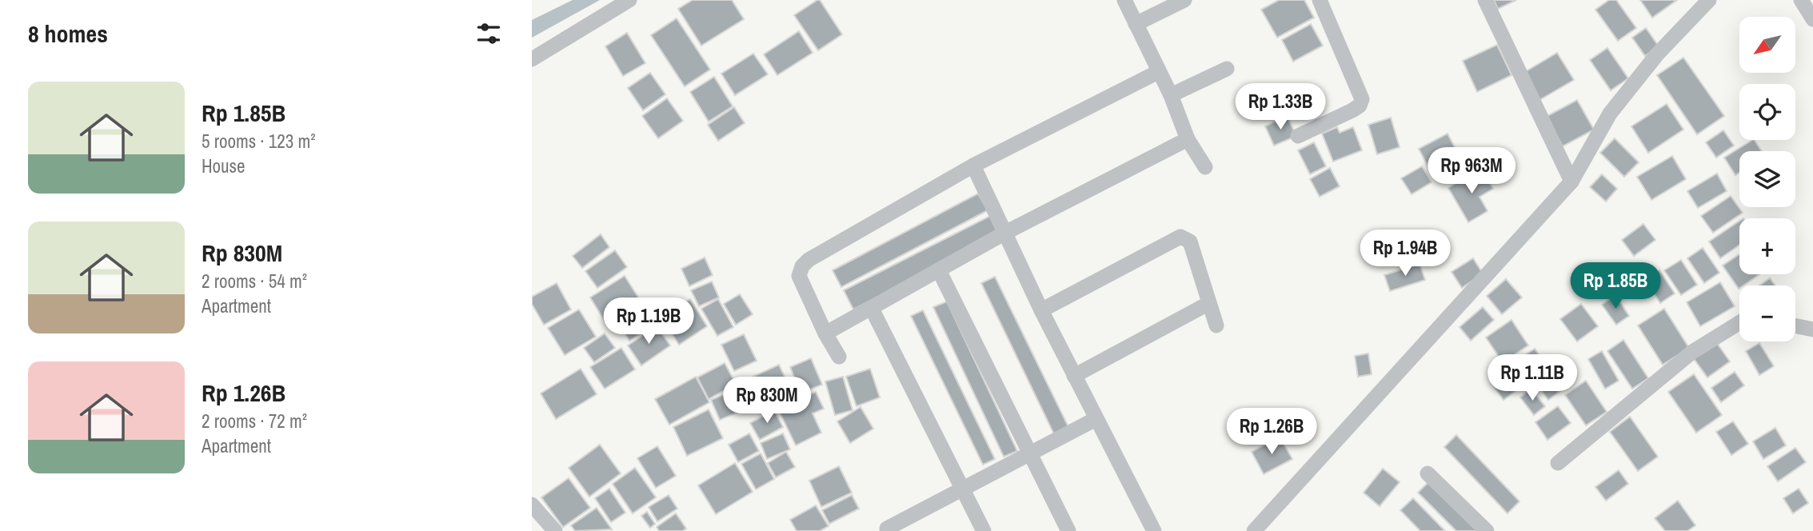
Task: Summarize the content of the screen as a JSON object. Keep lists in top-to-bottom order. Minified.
{"north":"bottom left","page":{"heading":"8 homes","map_buttons":["+","−"],"list":[{"name":"Rp 1.85B","note":"5 rooms · 123 m² · House"},{"name":"Rp 830M","note":"2 rooms · 54 m² · Apartment"},{"name":"Rp 1.26B","note":"2 rooms · 72 m² · Apartment"}],"price":["Rp 1.33B","Rp 963M","Rp 1.94B","Rp 1.85B","Rp 1.19B","Rp 1.11B","Rp 830M","Rp 1.26B"]}}
